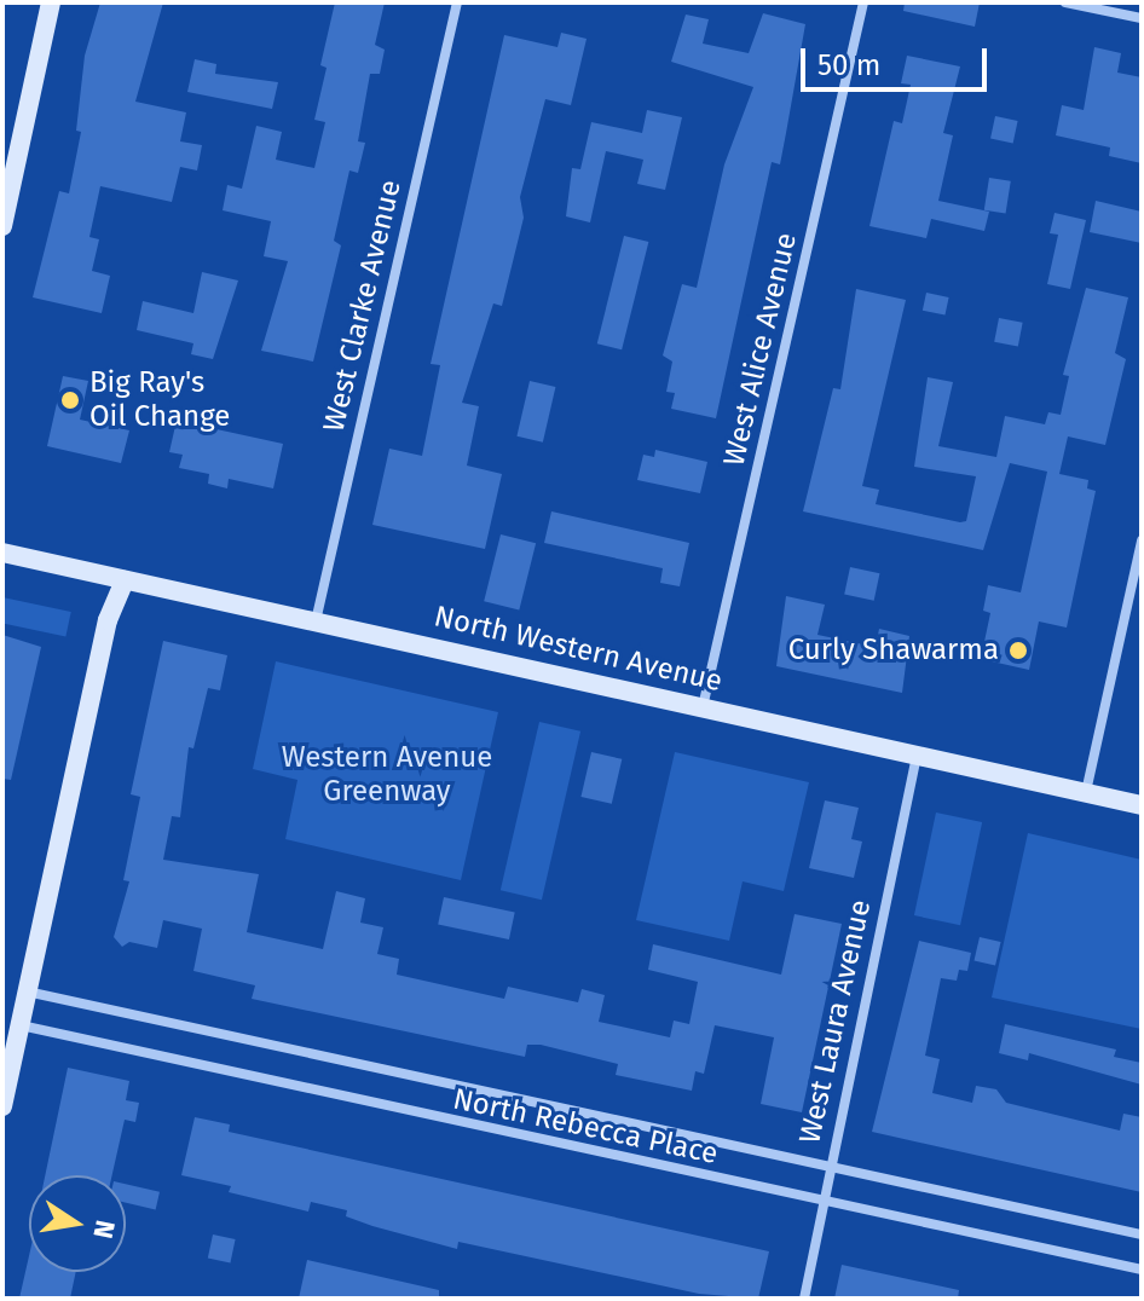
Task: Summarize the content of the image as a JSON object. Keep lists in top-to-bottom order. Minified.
{"streets":{"main road":["North Western Avenue"],"street":["West Clarke Avenue","West Alice Avenue","West Laura Avenue","North Rebecca Place"]},"crossings":[["West Clarke Avenue","North Western Avenue"],["West Alice Avenue","North Western Avenue"],["North Western Avenue","West Laura Avenue"],["West Laura Avenue","North Rebecca Place"]],"parks":["Western Avenue Greenway"],"places":["Big Ray's Oil Change","Curly Shawarma"],"scale_bar":"50 m","north":"right"}
